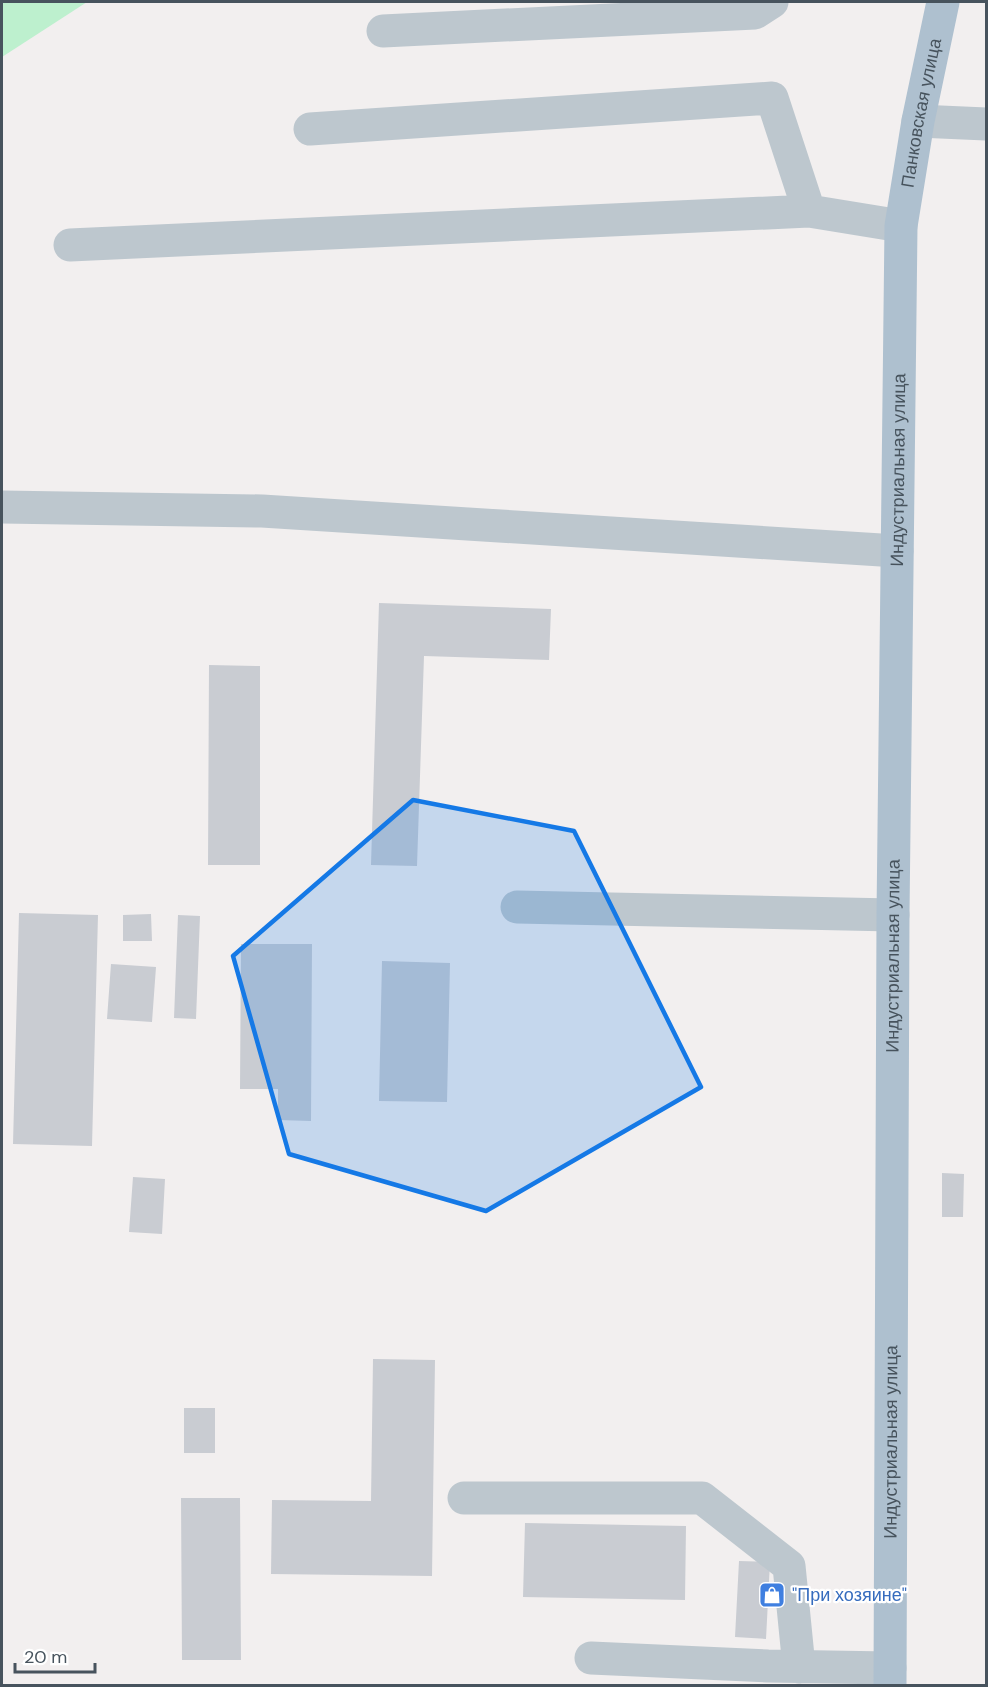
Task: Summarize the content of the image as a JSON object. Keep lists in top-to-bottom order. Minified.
{"streets":{"main road":["Панковская улица","Индустриальная улица"]},"crossings":[["Панковская улица","Индустриальная улица"]],"places":{"shop":["\"При хозяине\""]},"scale_bar":"20 m"}
